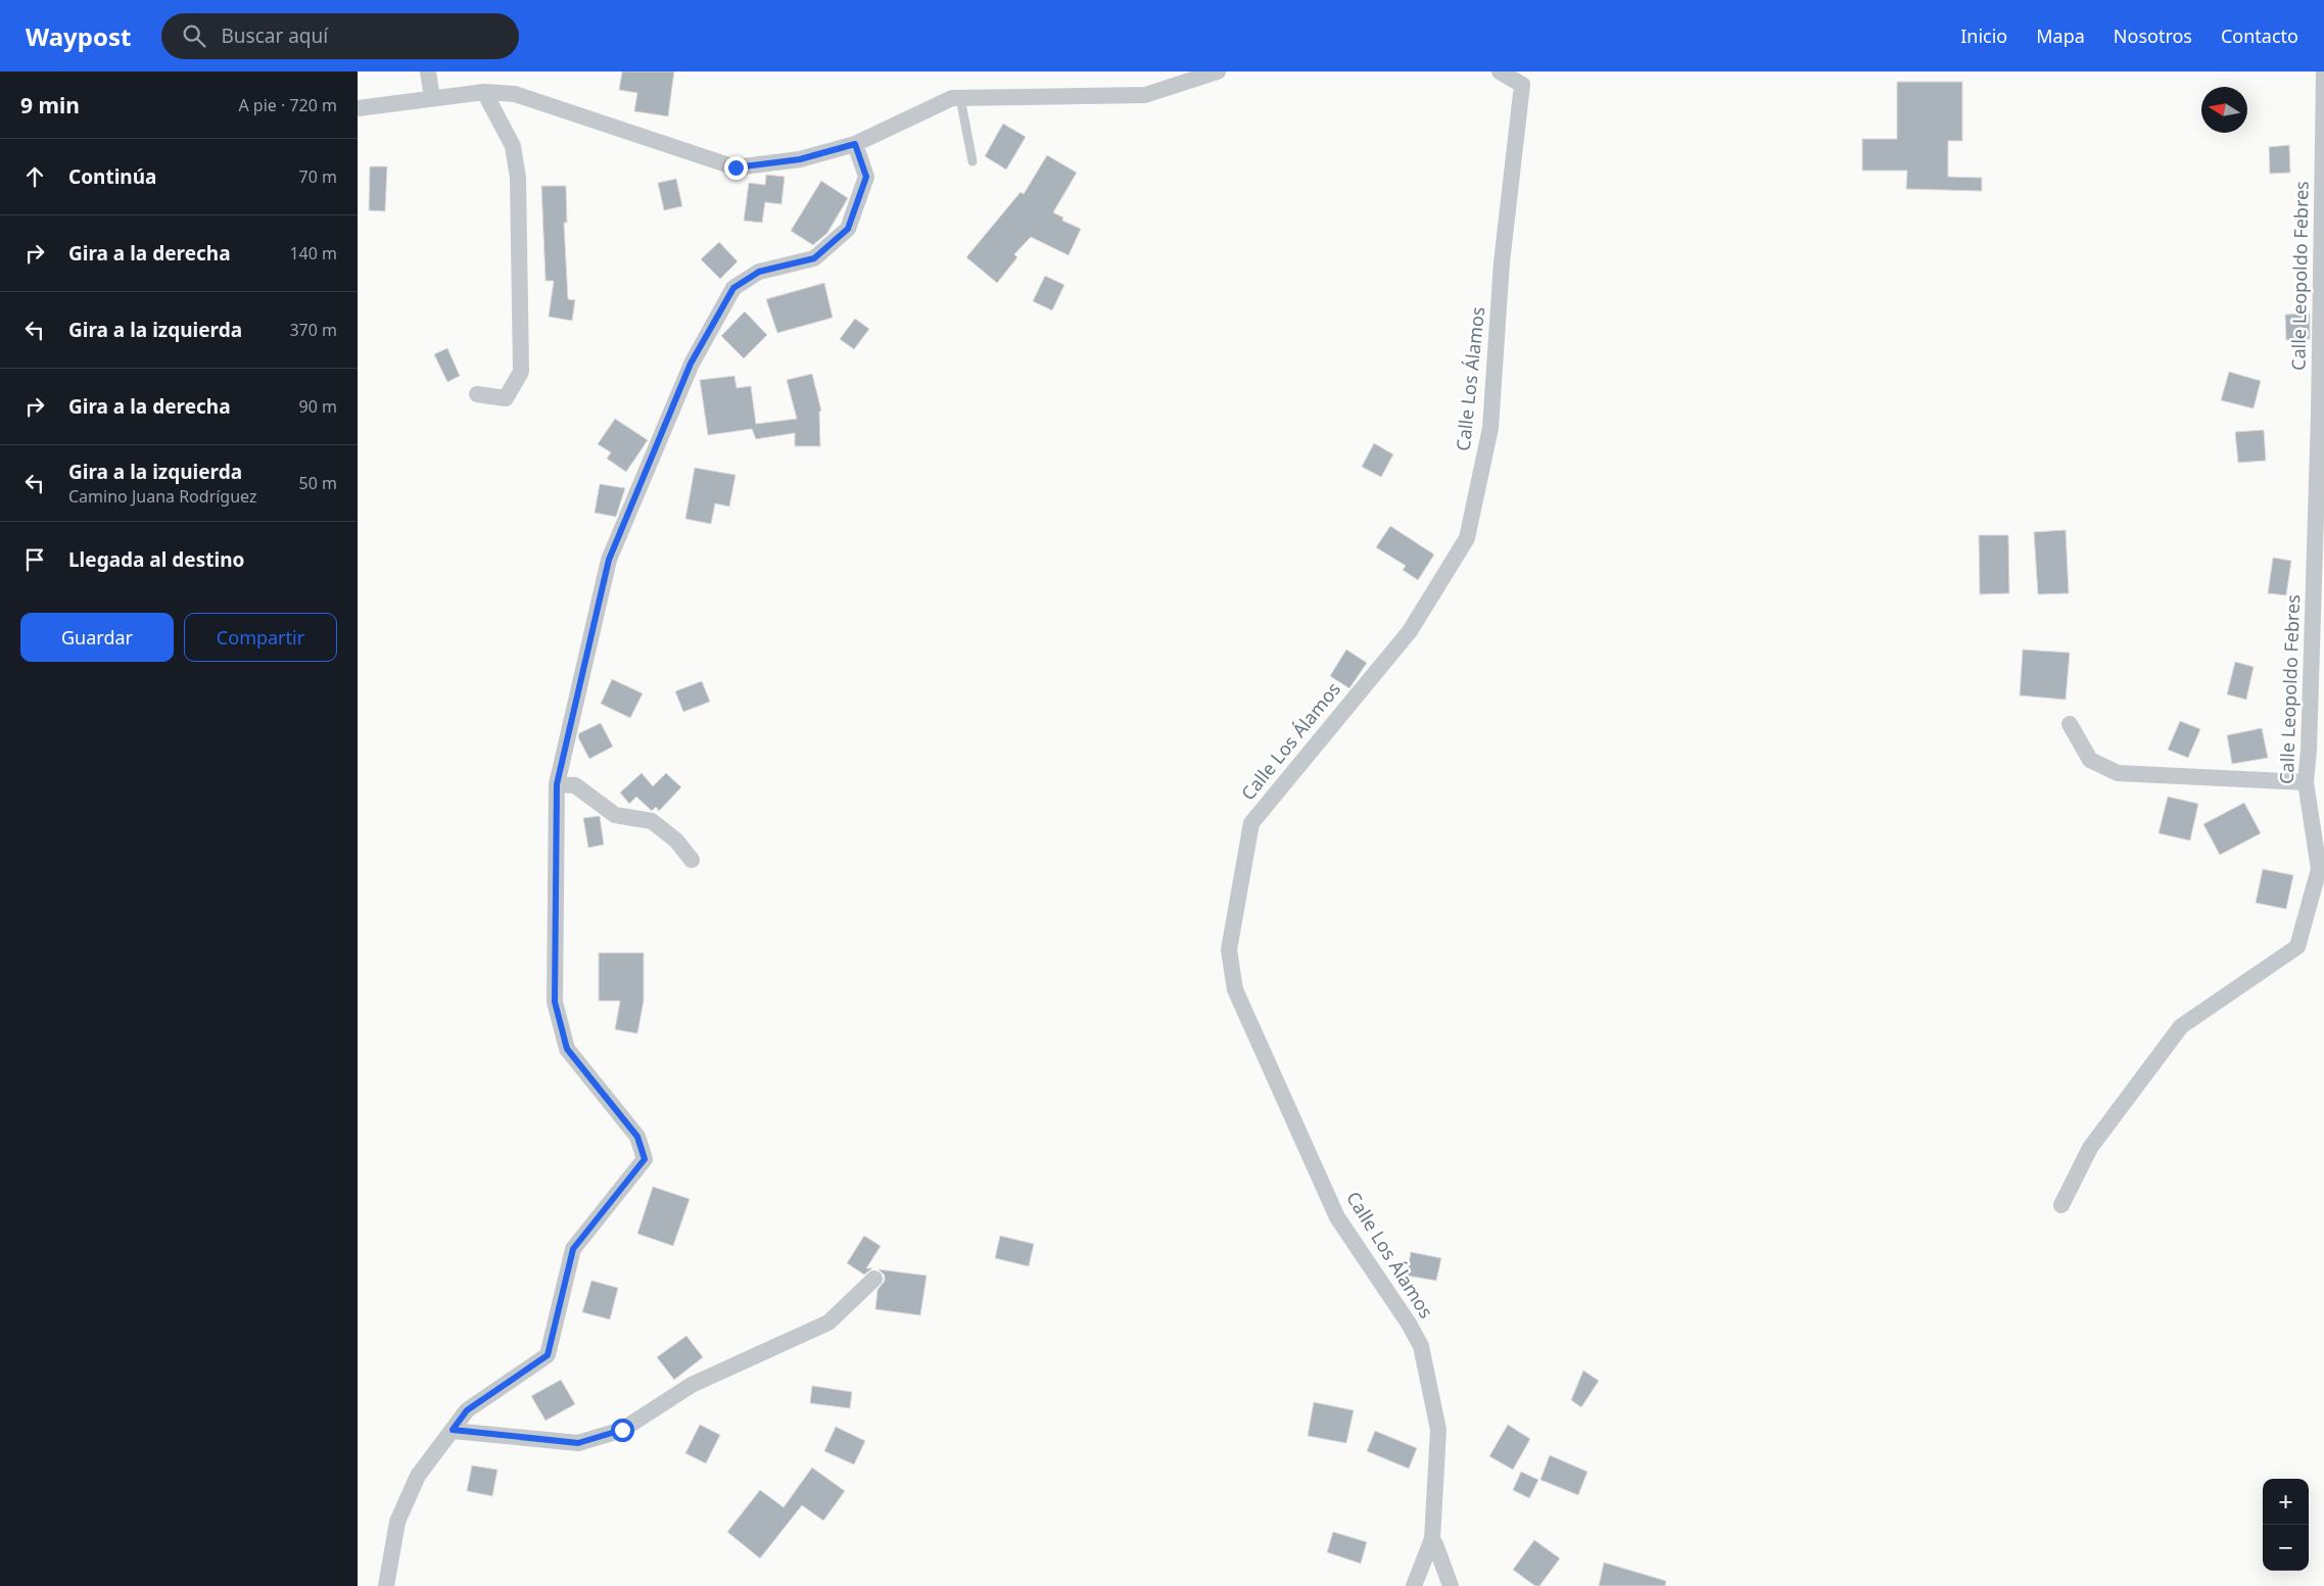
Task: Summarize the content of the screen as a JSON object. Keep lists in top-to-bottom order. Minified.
{"streets":{"street":["Calle Leopoldo Febres","Calle Los Álamos"]},"north":"left","page":{"header":"Waypost","search":"Buscar aquí","nav":["Inicio","Mapa","Nosotros","Contacto"],"heading":["9 min","A pie · 720 m"],"list":[["Continúa","70 m"],["Gira a la derecha","140 m"],["Gira a la izquierda","370 m"],["Gira a la derecha","90 m"],["Gira a la izquierda","Camino Juana Rodríguez","50 m"],"Llegada al destino"],"buttons":["Guardar","Compartir"],"map_buttons":["+","−"]}}
